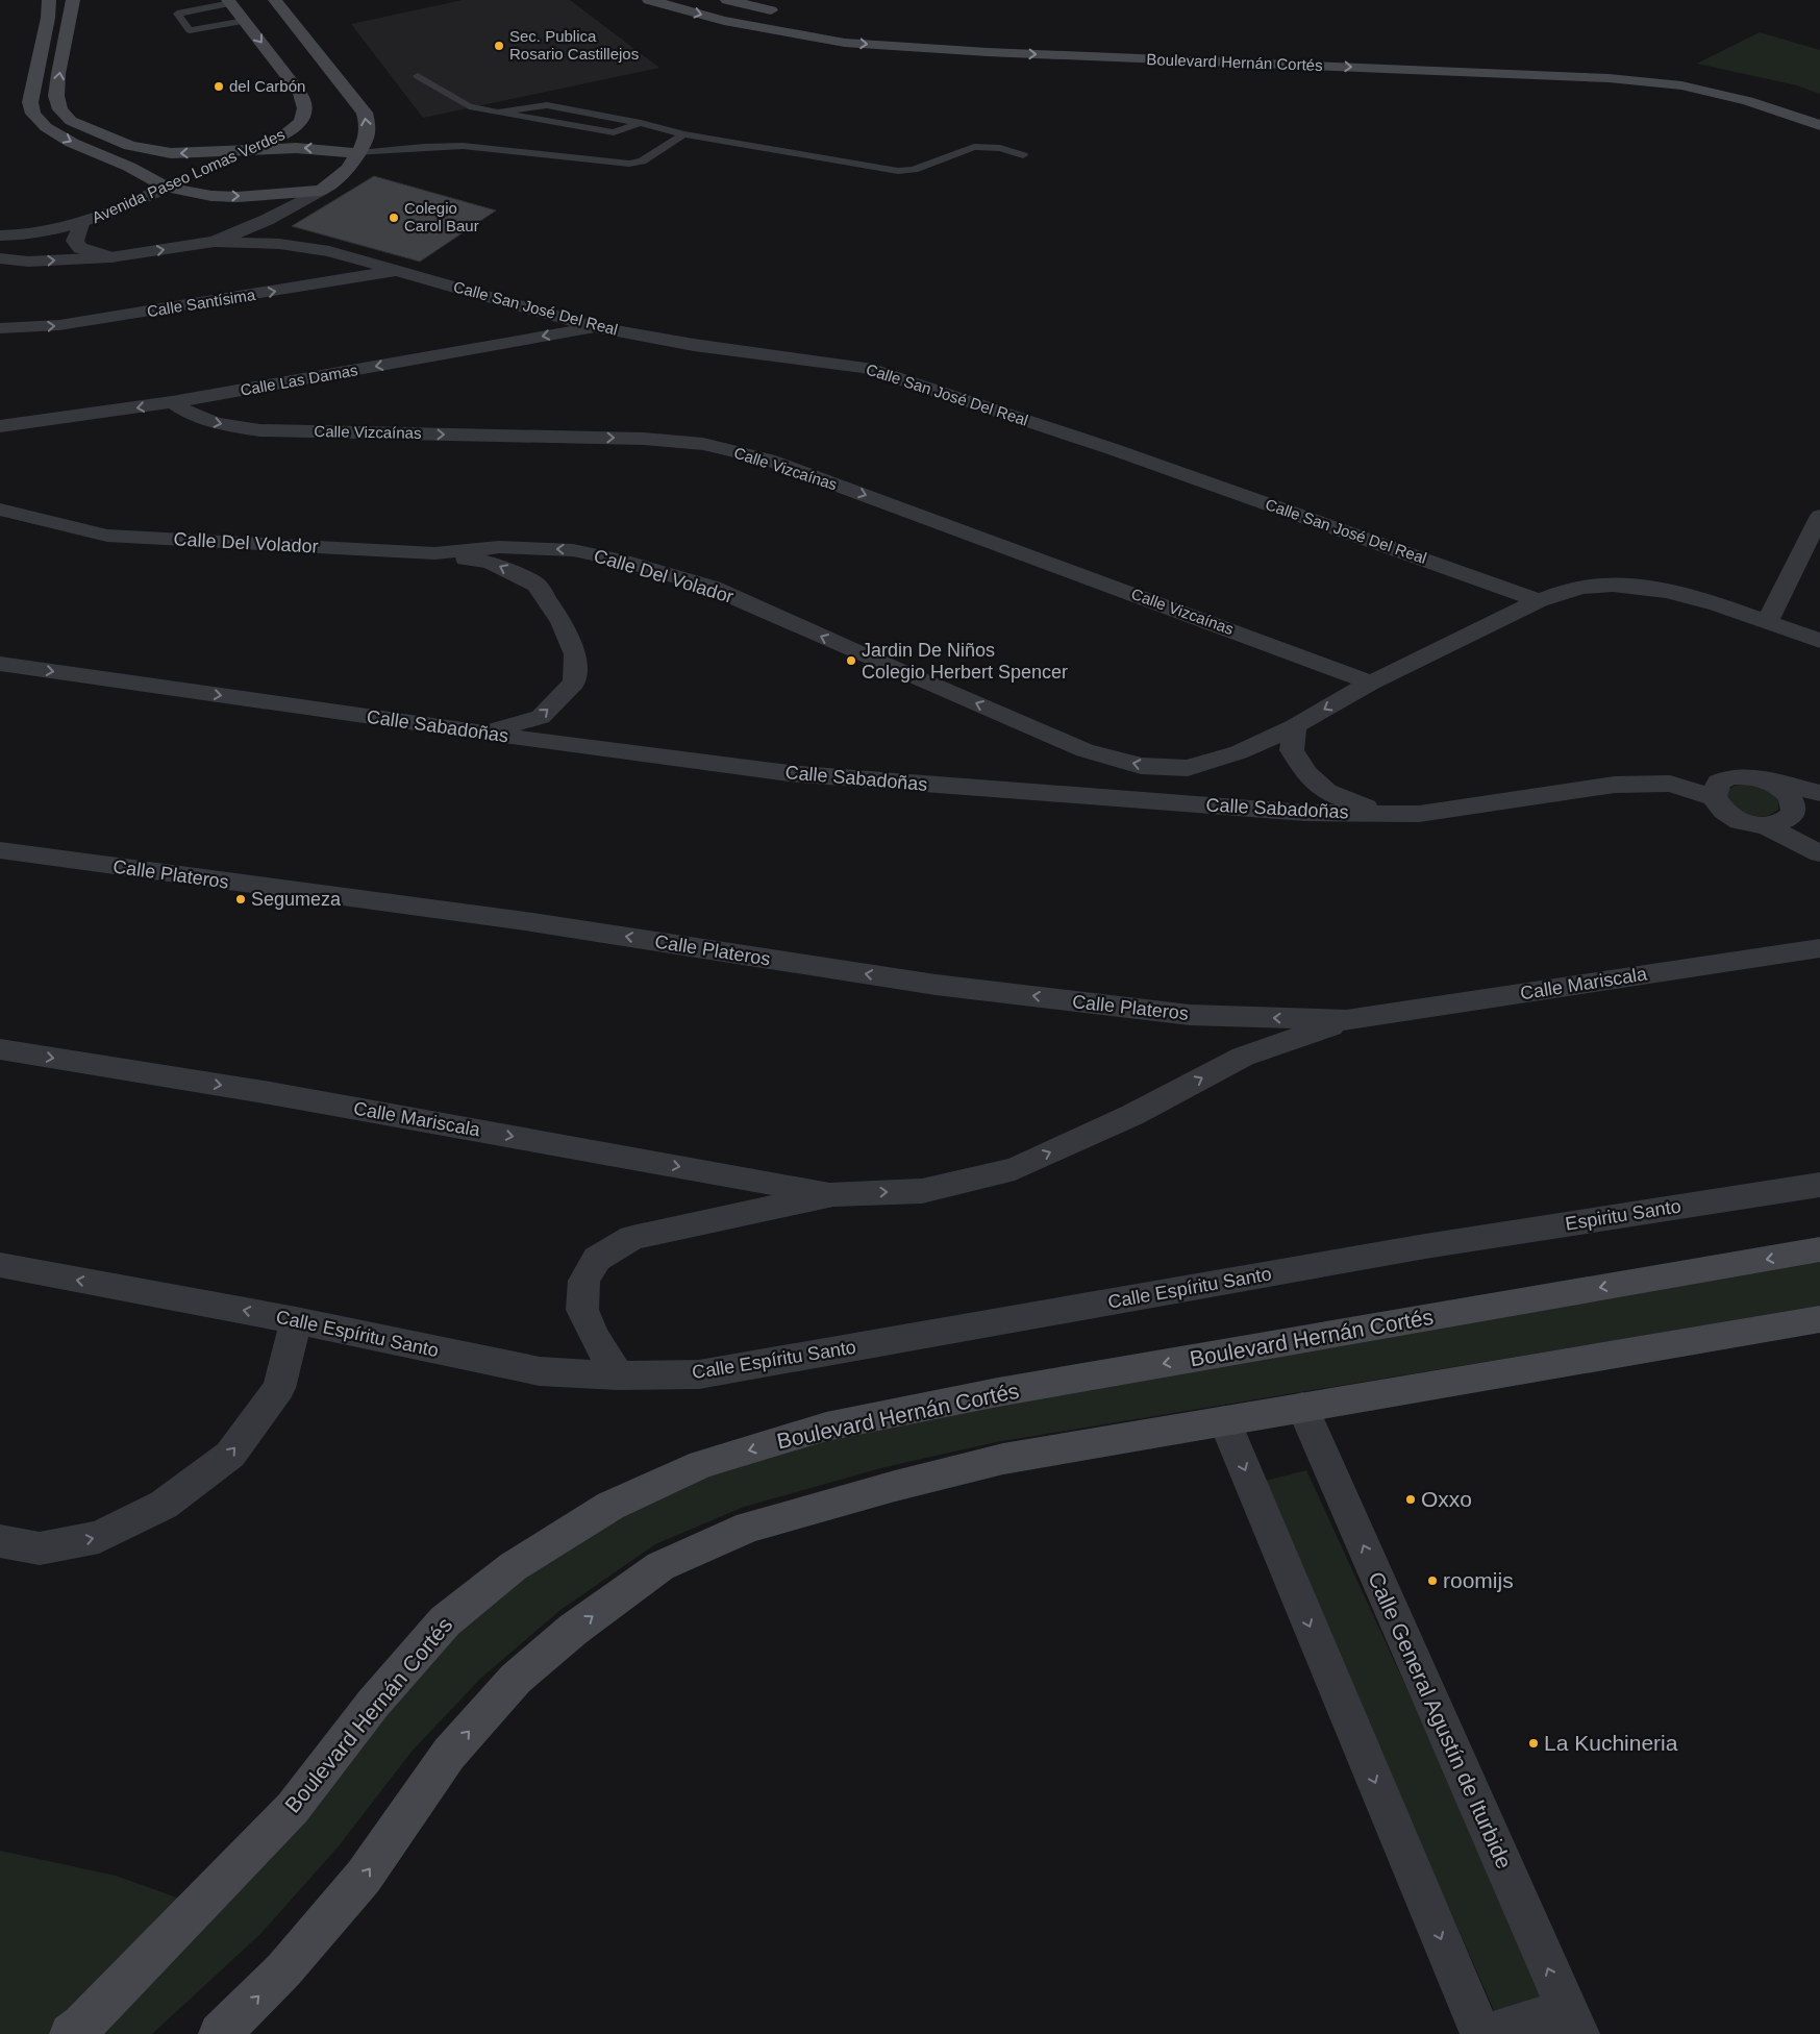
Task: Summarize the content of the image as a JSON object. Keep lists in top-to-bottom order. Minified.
{"streets":{"main road":["Boulevard Hernán Cortés","Avenida Paseo Lomas Verdes"],"street":["Calle Santísima","Calle San José Del Real","Calle Las Damas","Calle Vizcaínas","Calle Del Volador","Calle Sabadoñas","Calle Plateros","Calle Mariscala","Espiritu Santo","Calle Espíritu Santo","Calle General Agustín de Iturbide"]},"crossings":[["Calle Santísima","Calle San José Del Real"],["Calle San José Del Real","Calle Las Damas"],["Calle Las Damas","Calle Vizcaínas"],["Calle Vizcaínas","Calle Del Volador"],["Calle Plateros","Calle Mariscala"],["Espiritu Santo","Calle Espíritu Santo"]],"one_way":["Calle Vizcaínas","Calle Del Volador","Calle Plateros","Calle Mariscala"],"places":["Sec. Publica Rosario Castillejos","del Carbón","Colegio Carol Baur","Jardin De Niños Colegio Herbert Spencer","Segumeza","Oxxo","roomijs","La Kuchineria"]}
